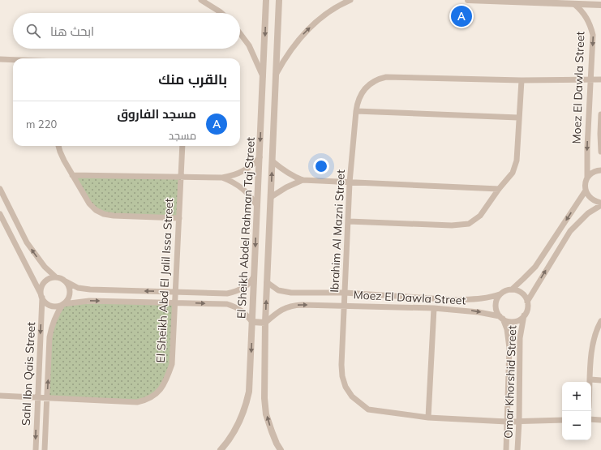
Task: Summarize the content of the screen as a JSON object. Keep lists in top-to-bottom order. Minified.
{"streets":{"street":["Moez El Dawla Street","El Sheikh Abdel Rahman Taj Street","Ibrahim Al Mazni Street","El Sheikh Abd El Jalil Issa Street","Sahl Ibn Qais Street","Omar Khorshid Street"]},"crossings":[["Moez El Dawla Street","El Sheikh Abdel Rahman Taj Street"],["Moez El Dawla Street","Ibrahim Al Mazni Street"],["Moez El Dawla Street","Omar Khorshid Street"],["Ibrahim Al Mazni Street","Omar Khorshid Street"],["El Sheikh Abd El Jalil Issa Street","Sahl Ibn Qais Street"]],"page":{"pins":"A","search":"ابحث هنا","heading":"بالقرب منك","list":[{"mark":"A","name":"مسجد الفاروق","note":"مسجد","value":"220 m"}],"map_buttons":["+","−"]}}
